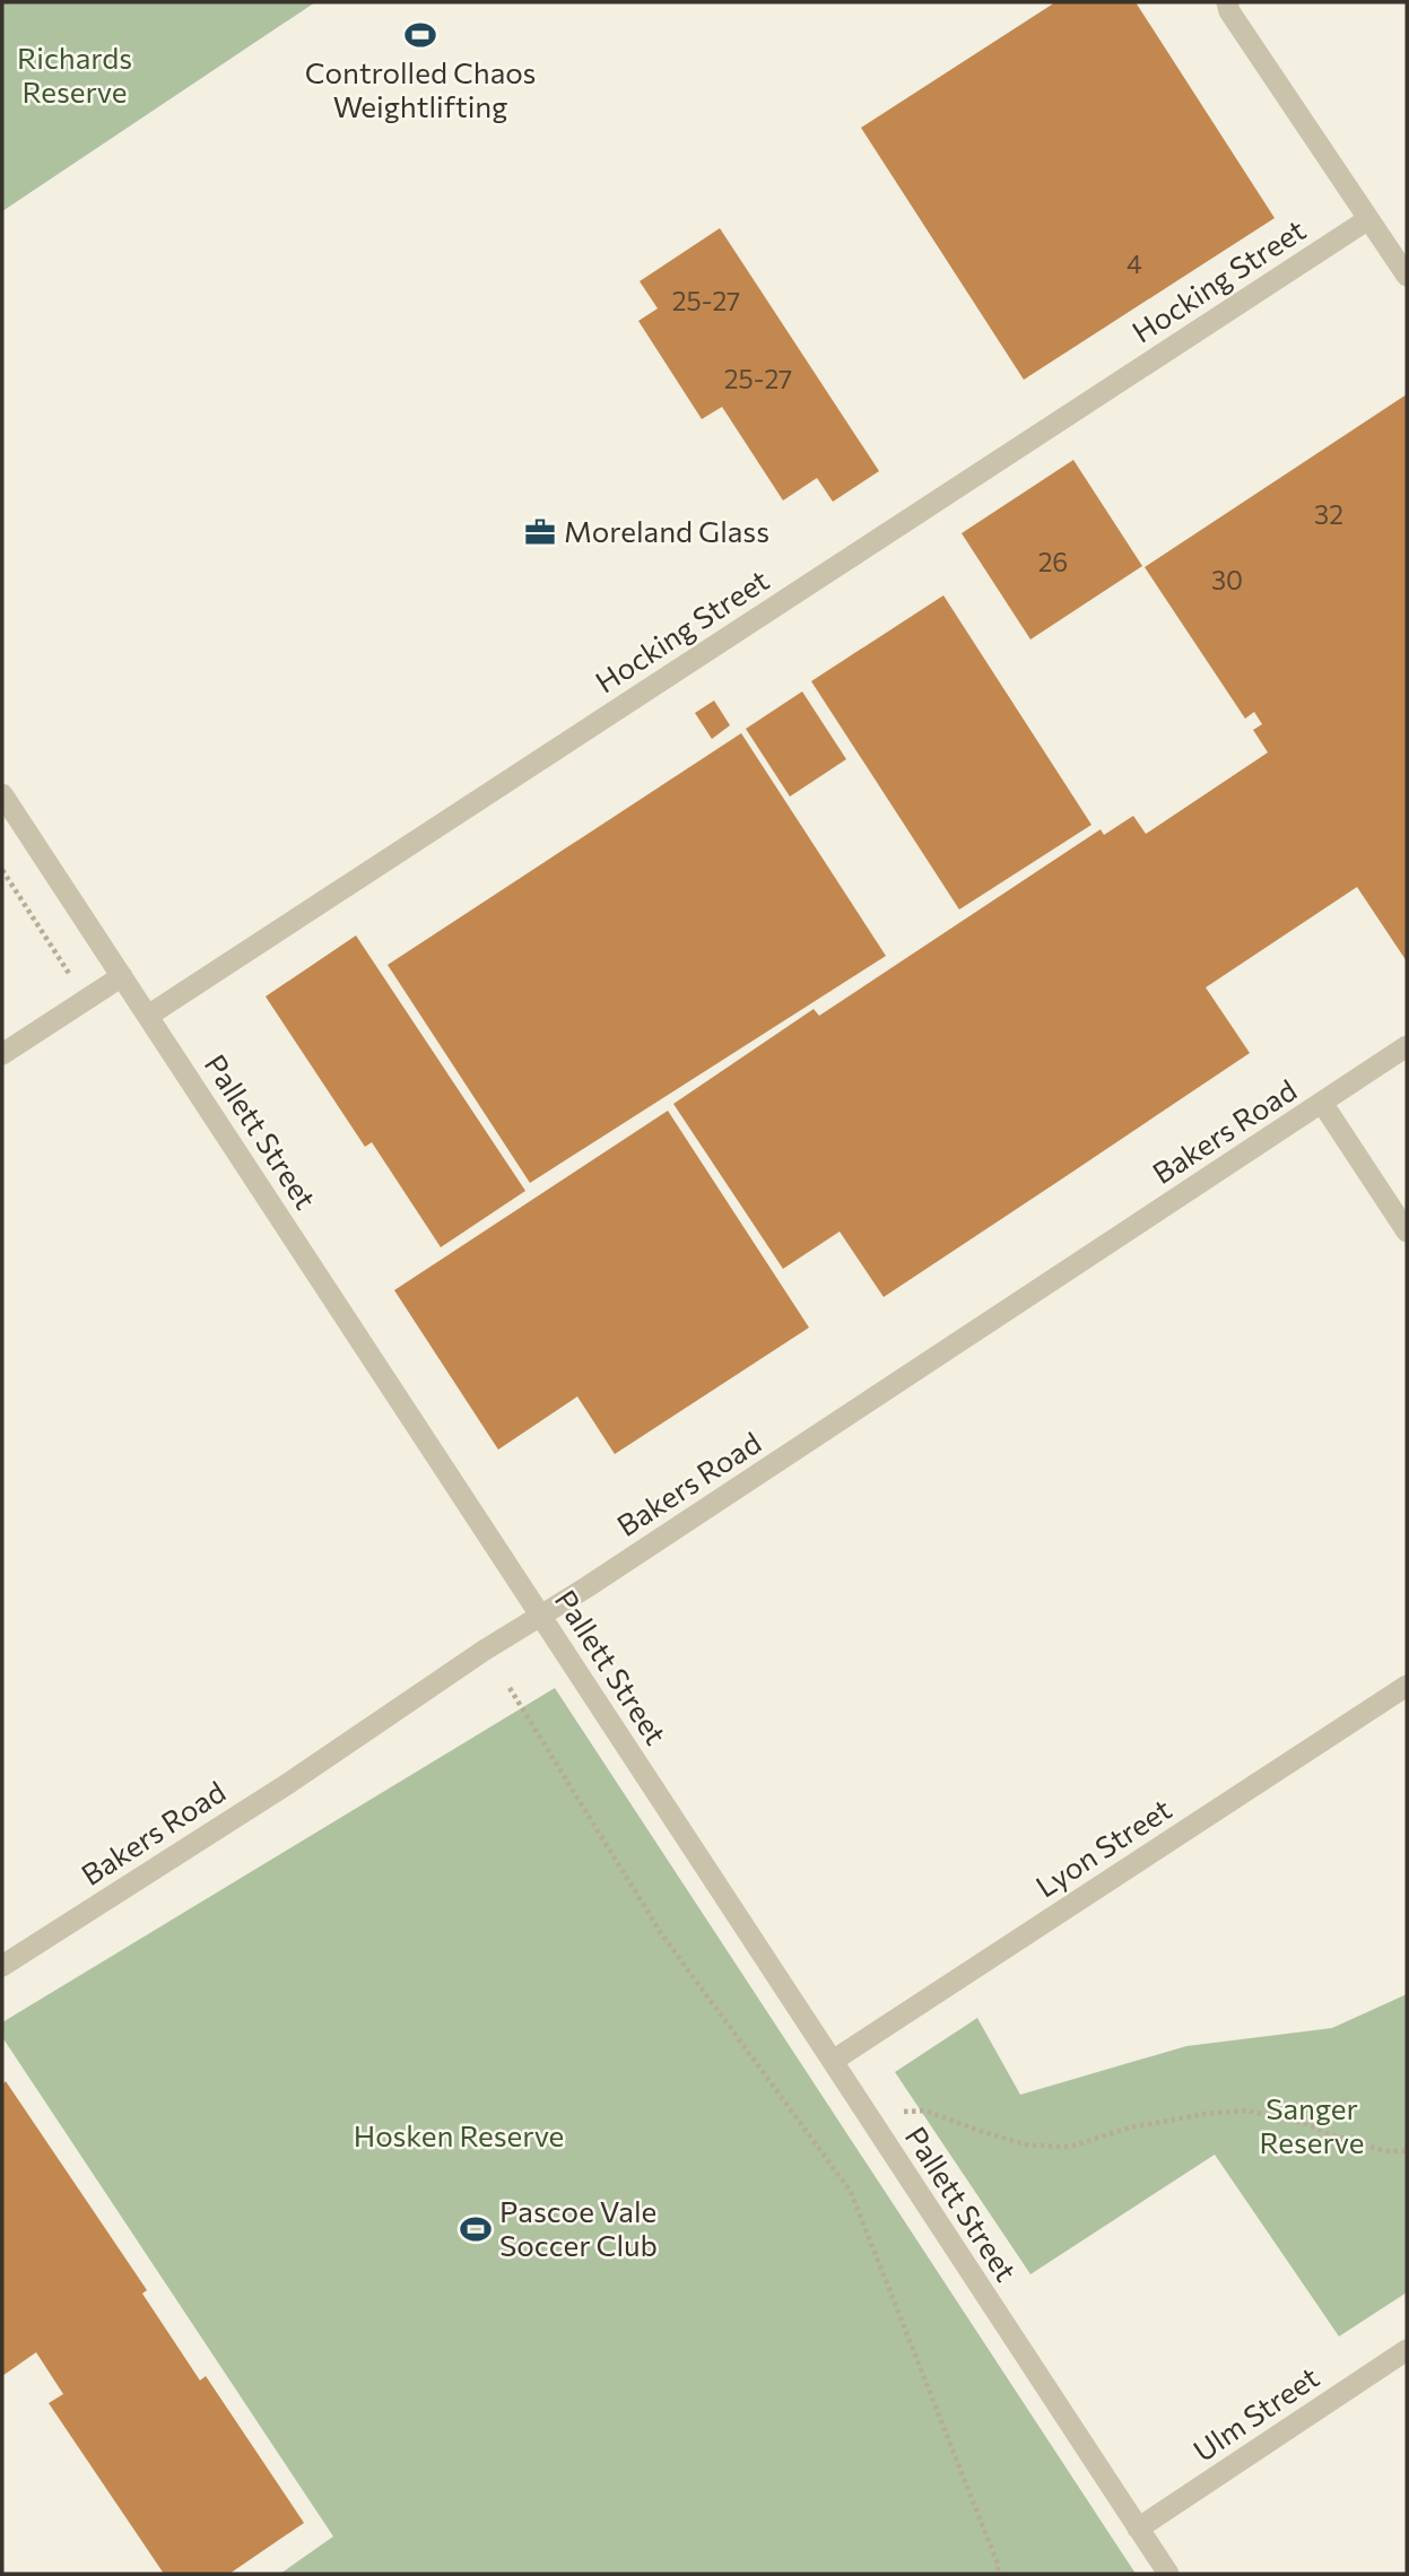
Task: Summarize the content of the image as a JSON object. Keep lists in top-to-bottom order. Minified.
{"streets":{"street":["Hocking Street","Pallett Street","Bakers Road","Lyon Street","Ulm Street"]},"crossings":[["Hocking Street","Pallett Street"],["Pallett Street","Bakers Road"],["Pallett Street","Lyon Street"],["Pallett Street","Ulm Street"]],"parks":["Richards Reserve","Sanger Reserve","Hosken Reserve"],"places":{"sports":["Controlled Chaos Weightlifting","Pascoe Vale Soccer Club"],"office":["Moreland Glass"]},"house_numbers":["4","25-27","25-27","32","26","30"]}
